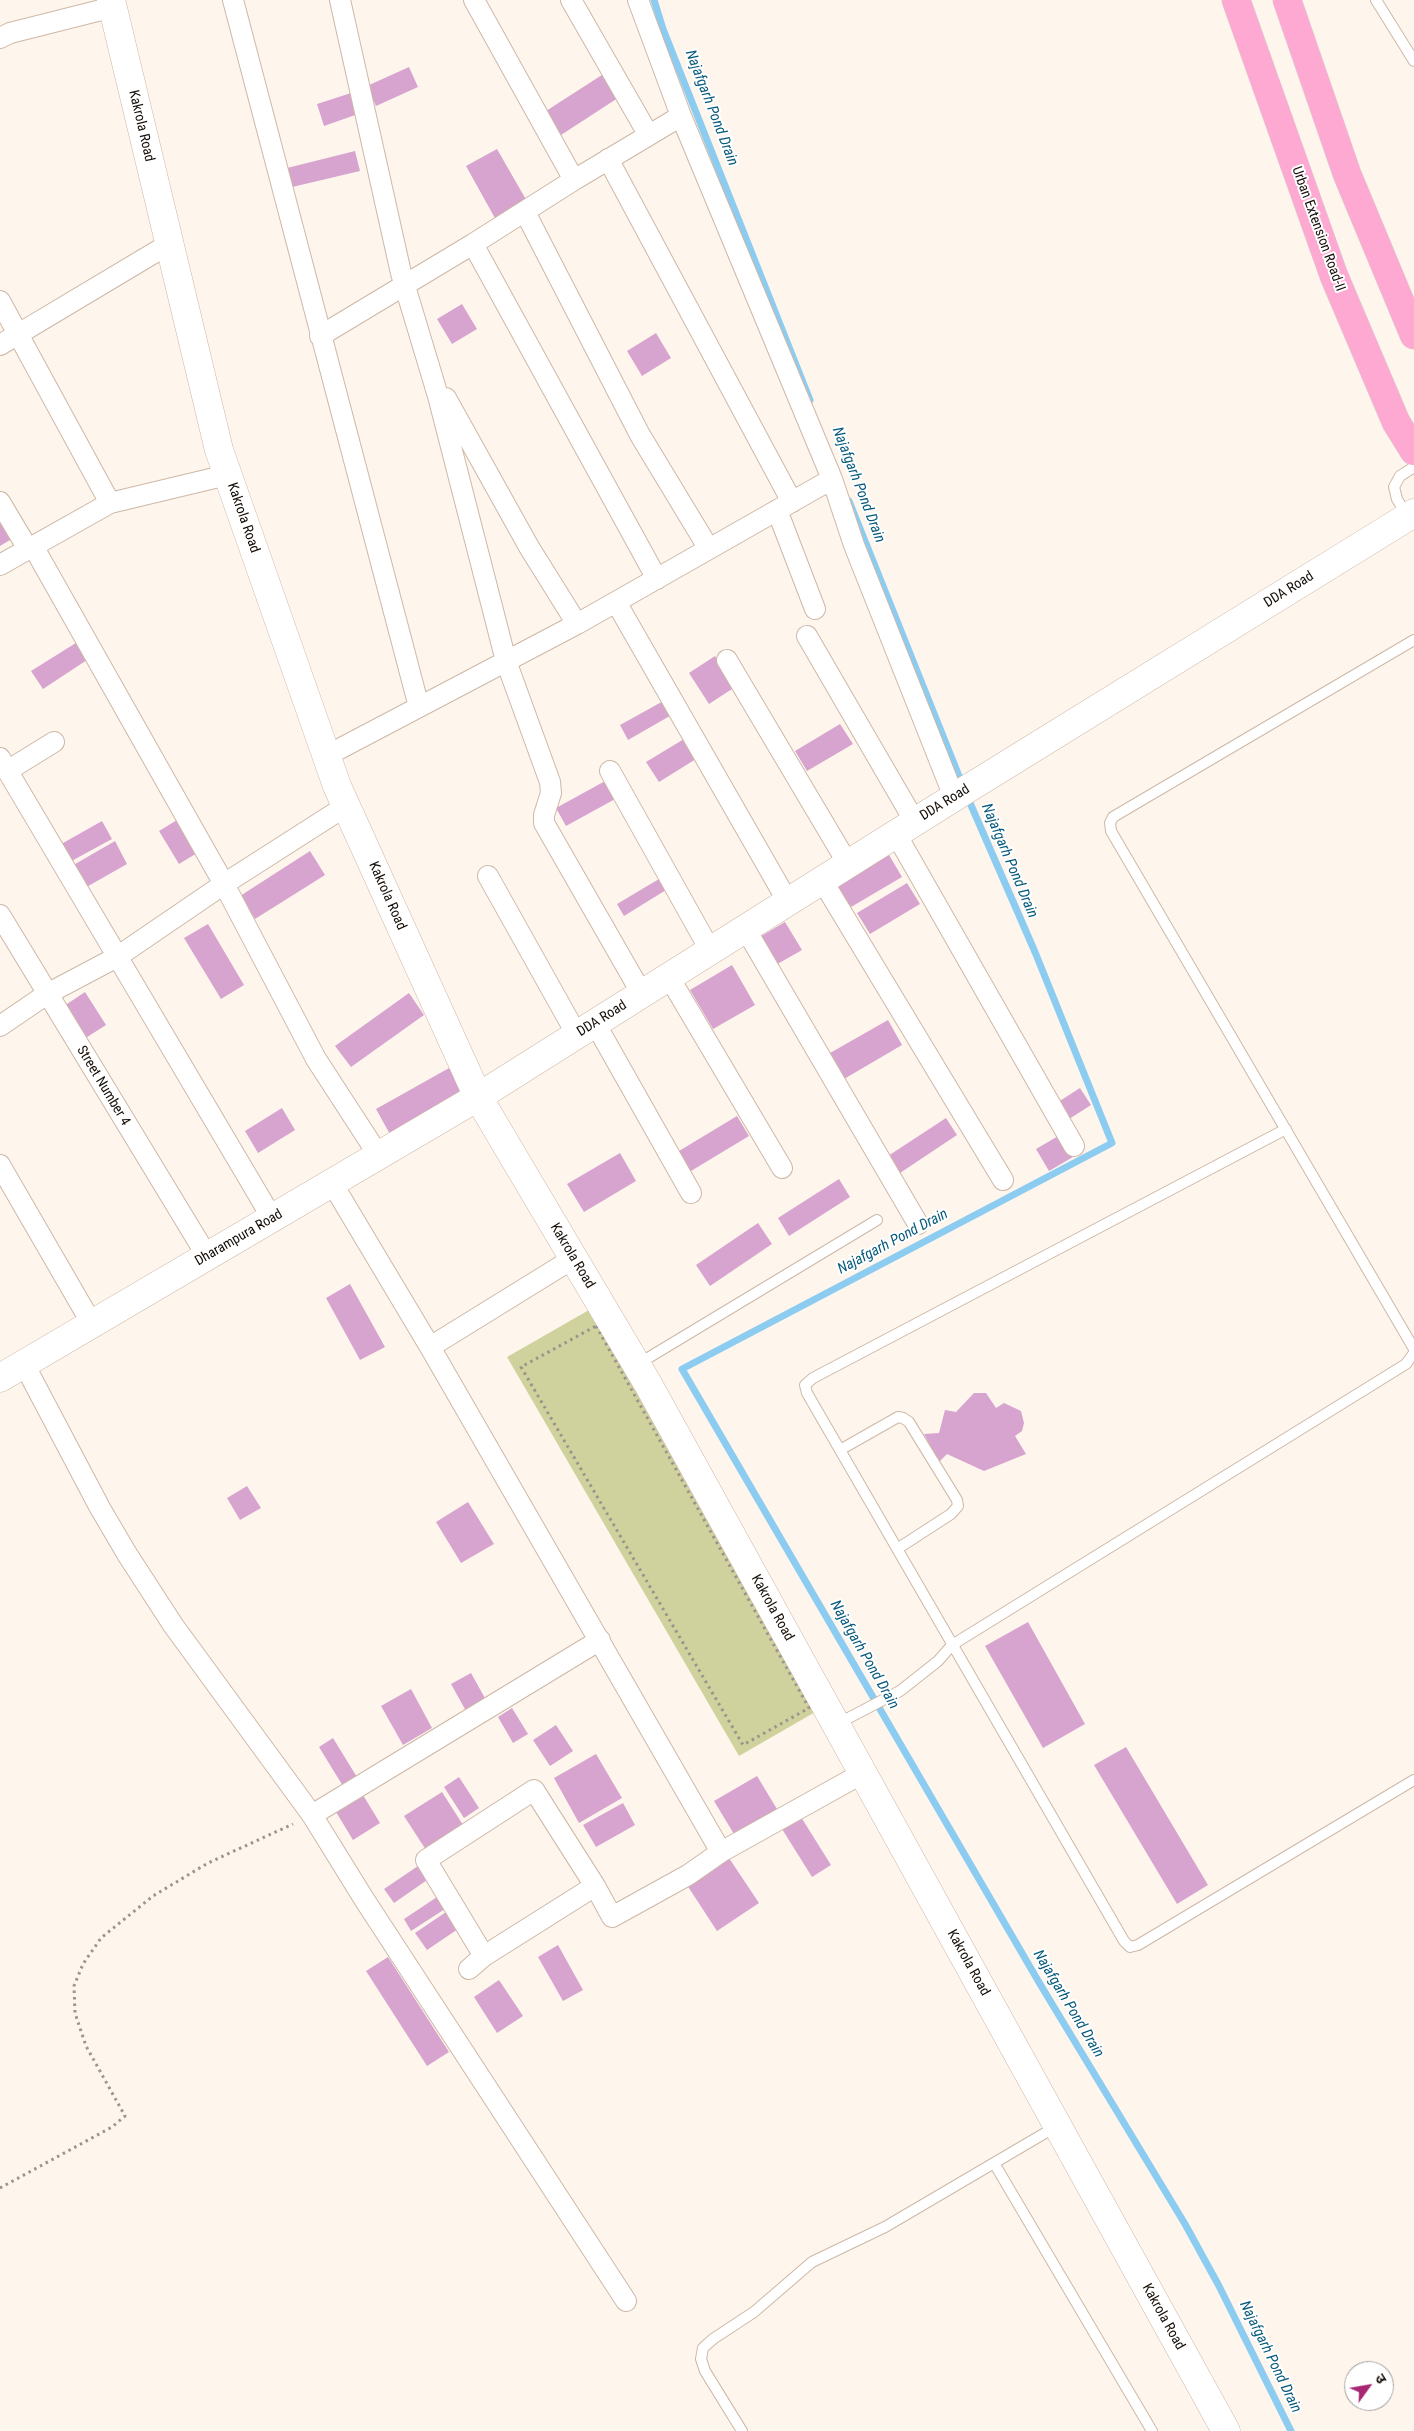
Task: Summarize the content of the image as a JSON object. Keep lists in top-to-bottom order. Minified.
{"streets":{"highway":["Urban Extension Road-II"],"street":["Kakrola Road","DDA Road","Street Number 4","Dharampura Road"]},"crossings":[["Kakrola Road","DDA Road"],["Kakrola Road","Dharampura Road"],["DDA Road","Dharampura Road"],["Street Number 4","Dharampura Road"]],"water":["Najafgarh Pond Drain"],"north":"top right"}
